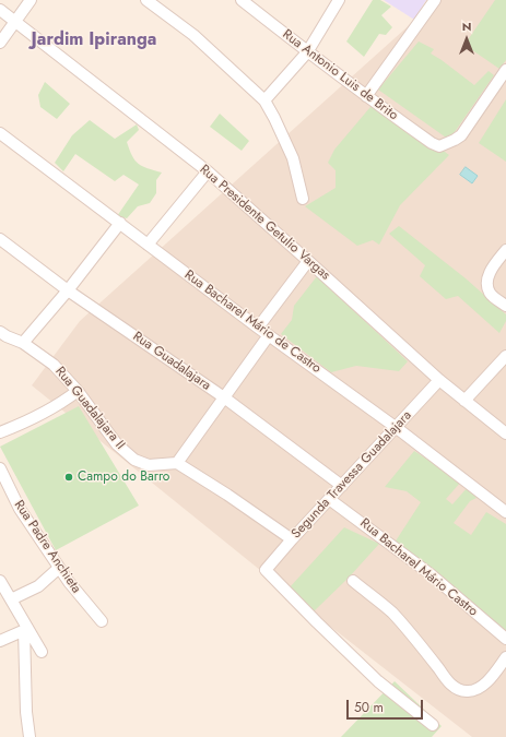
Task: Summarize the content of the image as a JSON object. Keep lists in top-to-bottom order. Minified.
{"streets":{"street":["Rua Antonio Luis de Brito","Rua Presidente Getulio Vargas","Rua Bacharel Mário de Castro","Rua Guadalajara","Rua Guadalajara II","Segunda Travessa Guadalajara","Rua Padre Anchieta","Rua Bacharel Mário Castro"]},"crossings":[["Rua Presidente Getulio Vargas","Segunda Travessa Guadalajara"],["Rua Bacharel Mário de Castro","Segunda Travessa Guadalajara"],["Rua Guadalajara","Segunda Travessa Guadalajara"],["Segunda Travessa Guadalajara","Rua Bacharel Mário Castro"]],"districts":["Jardim Ipiranga"],"places":["Campo do Barro"],"scale_bar":"50 m","north":"top"}
